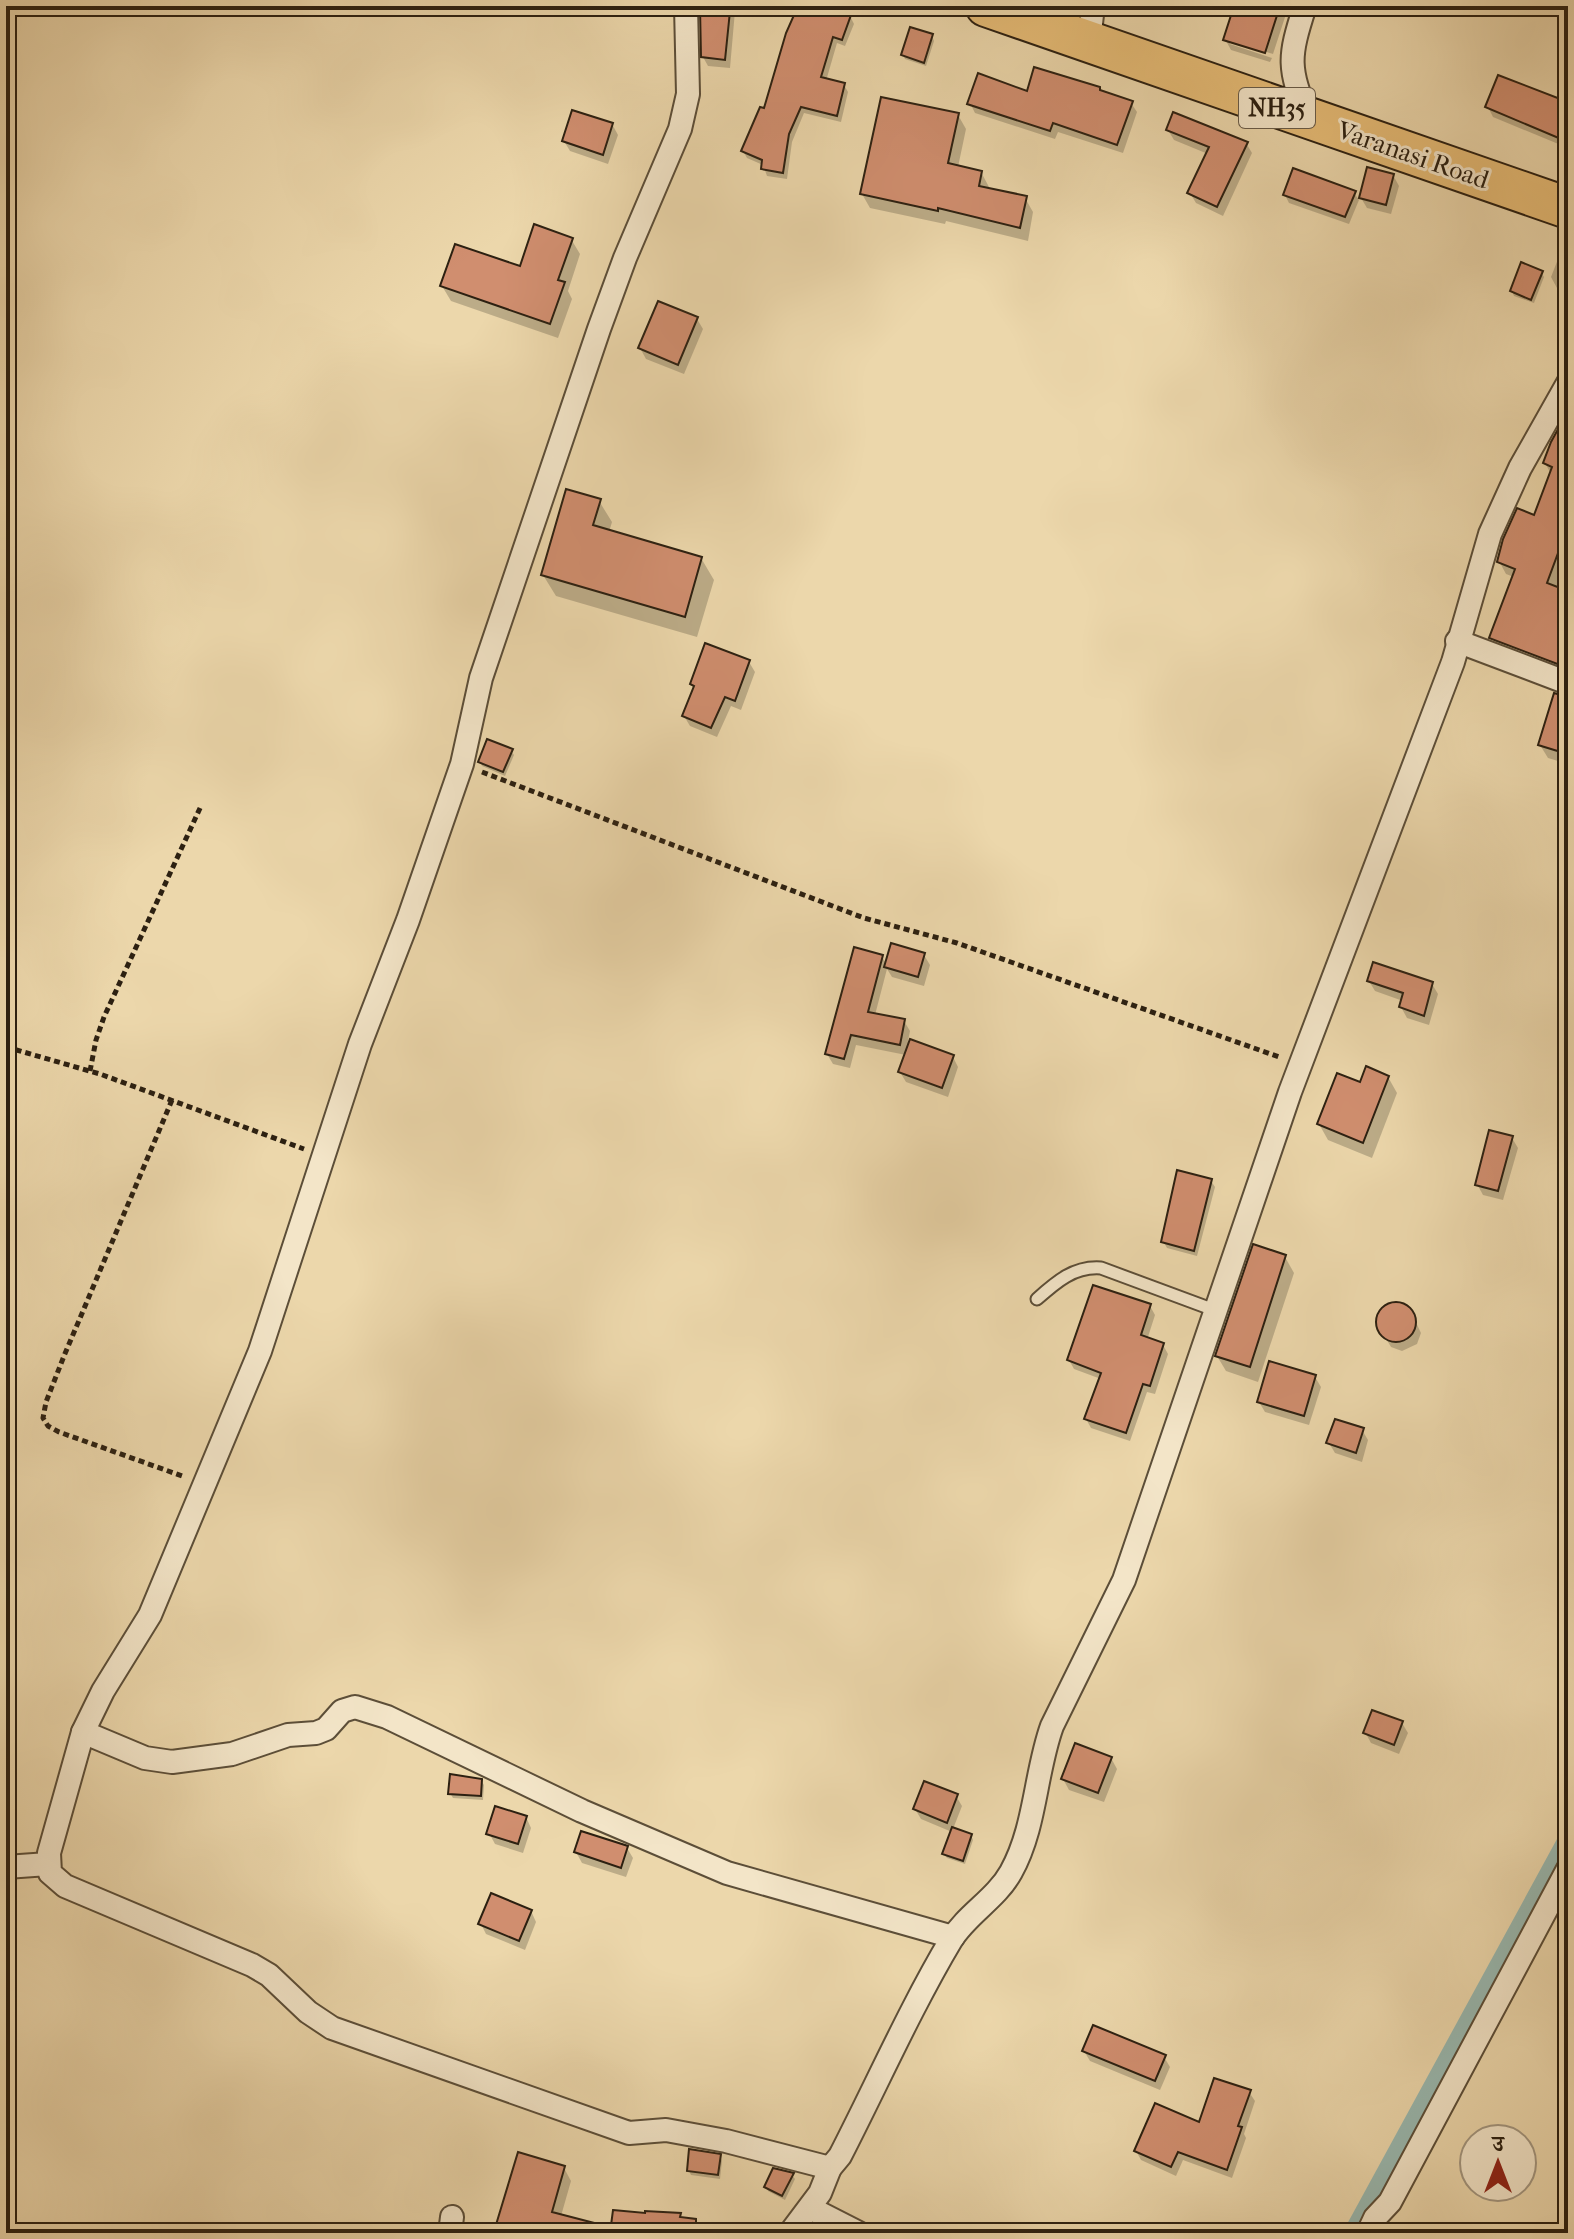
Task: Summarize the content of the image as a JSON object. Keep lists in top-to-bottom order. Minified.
{"streets":{"highway":["NH35","Varanasi Road"]},"north":"top"}
